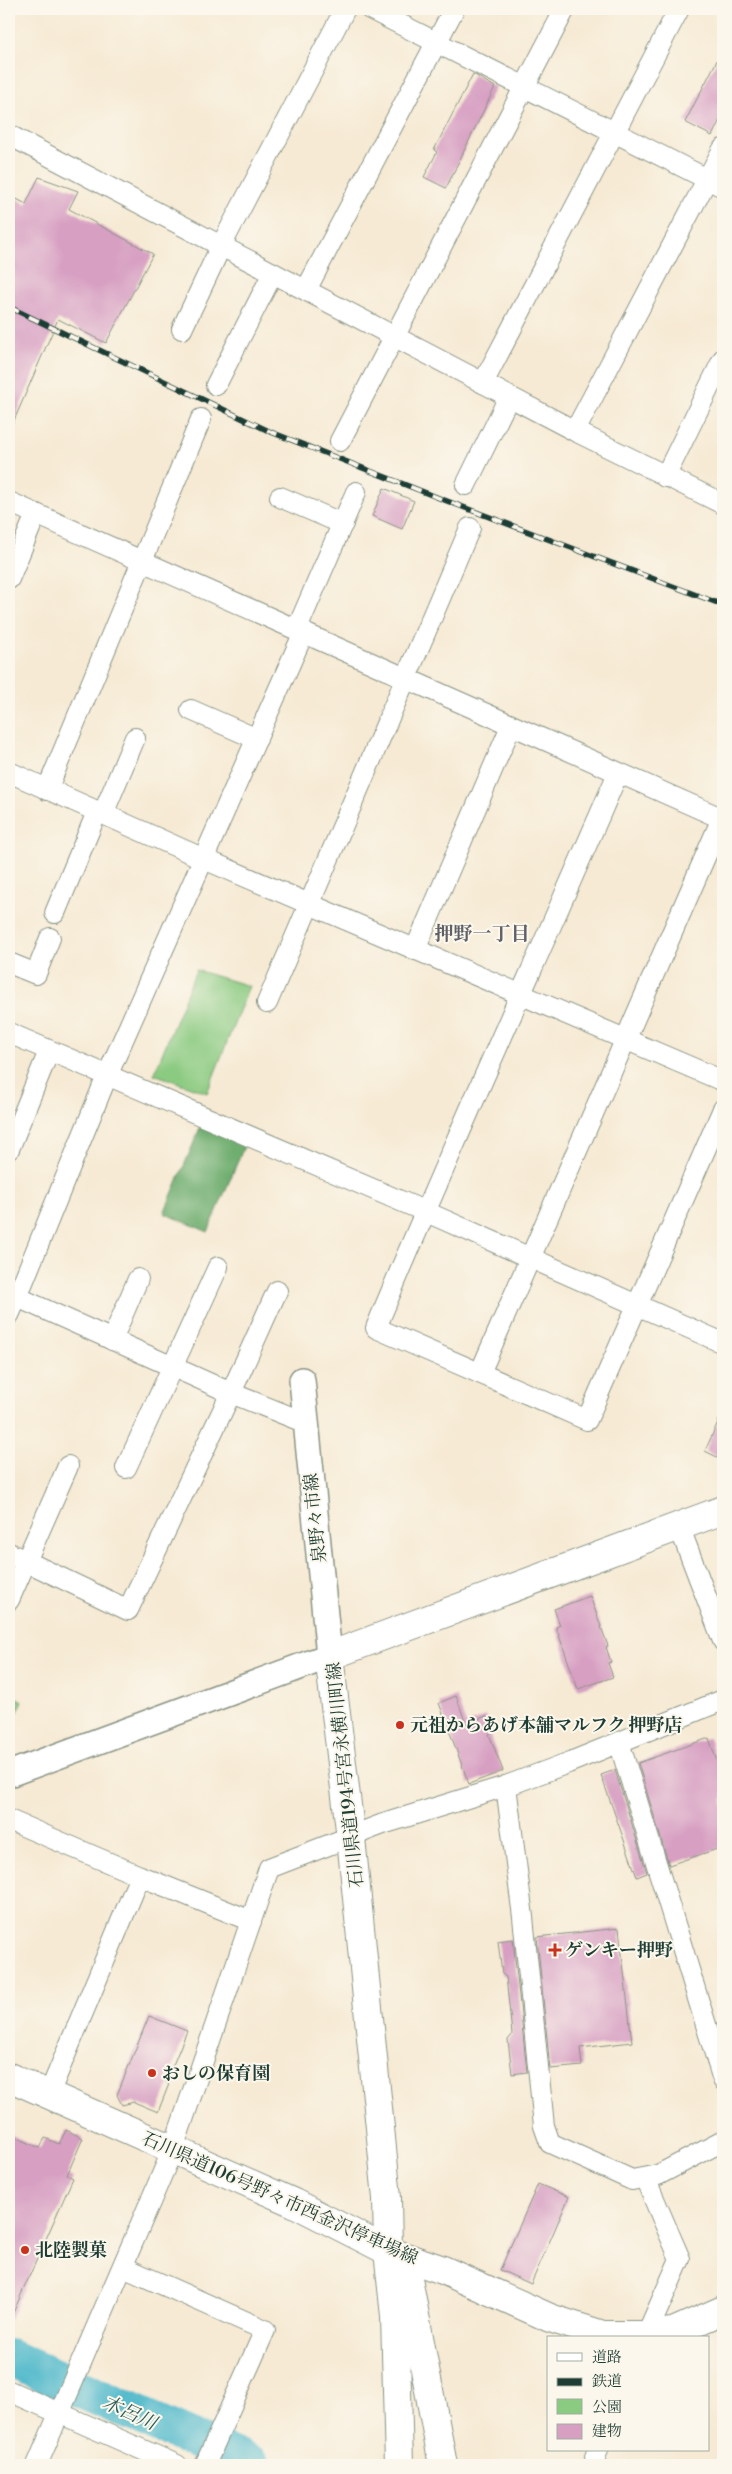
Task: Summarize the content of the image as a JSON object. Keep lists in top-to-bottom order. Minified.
{"streets":{"main road":["石川県道194号宮永横川町線","石川県道106号野々市西金沢停車場線"],"street":["泉野々市線"]},"crossings":[["泉野々市線","石川県道194号宮永横川町線"],["石川県道194号宮永横川町線","石川県道106号野々市西金沢停車場線"]],"districts":["押野一丁目"],"water":["木呂川"],"places":{"other":["元祖からあげ本舗マルフク 押野店","おしの保育園","北陸製菓"],"health":["ゲンキー押野"]},"legend":["道路","鉄道","公園","建物"]}
